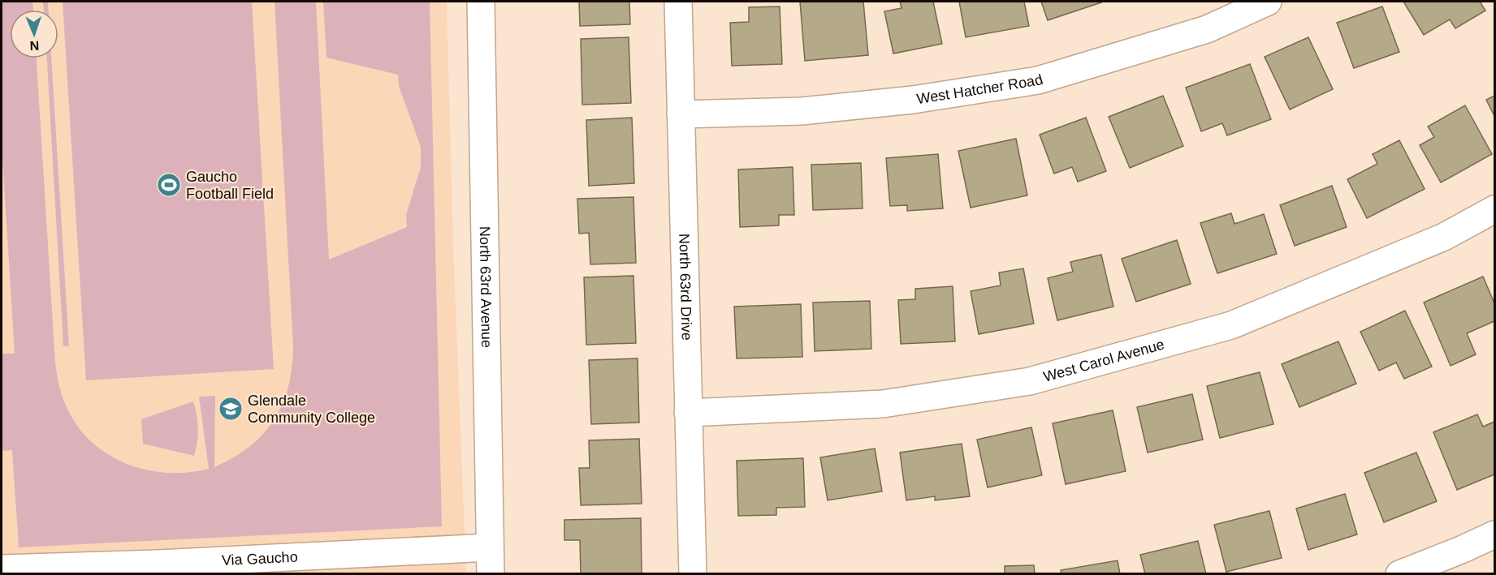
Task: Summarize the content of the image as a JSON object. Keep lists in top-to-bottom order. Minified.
{"streets":{"street":["West Hatcher Road","North 63rd Avenue","North 63rd Drive","West Carol Avenue","Via Gaucho"]},"crossings":[["West Hatcher Road","North 63rd Drive"],["North 63rd Avenue","Via Gaucho"],["North 63rd Drive","West Carol Avenue"]],"places":{"sports":["Gaucho Football Field"],"school or university":["Glendale Community College"]},"north":"bottom"}
